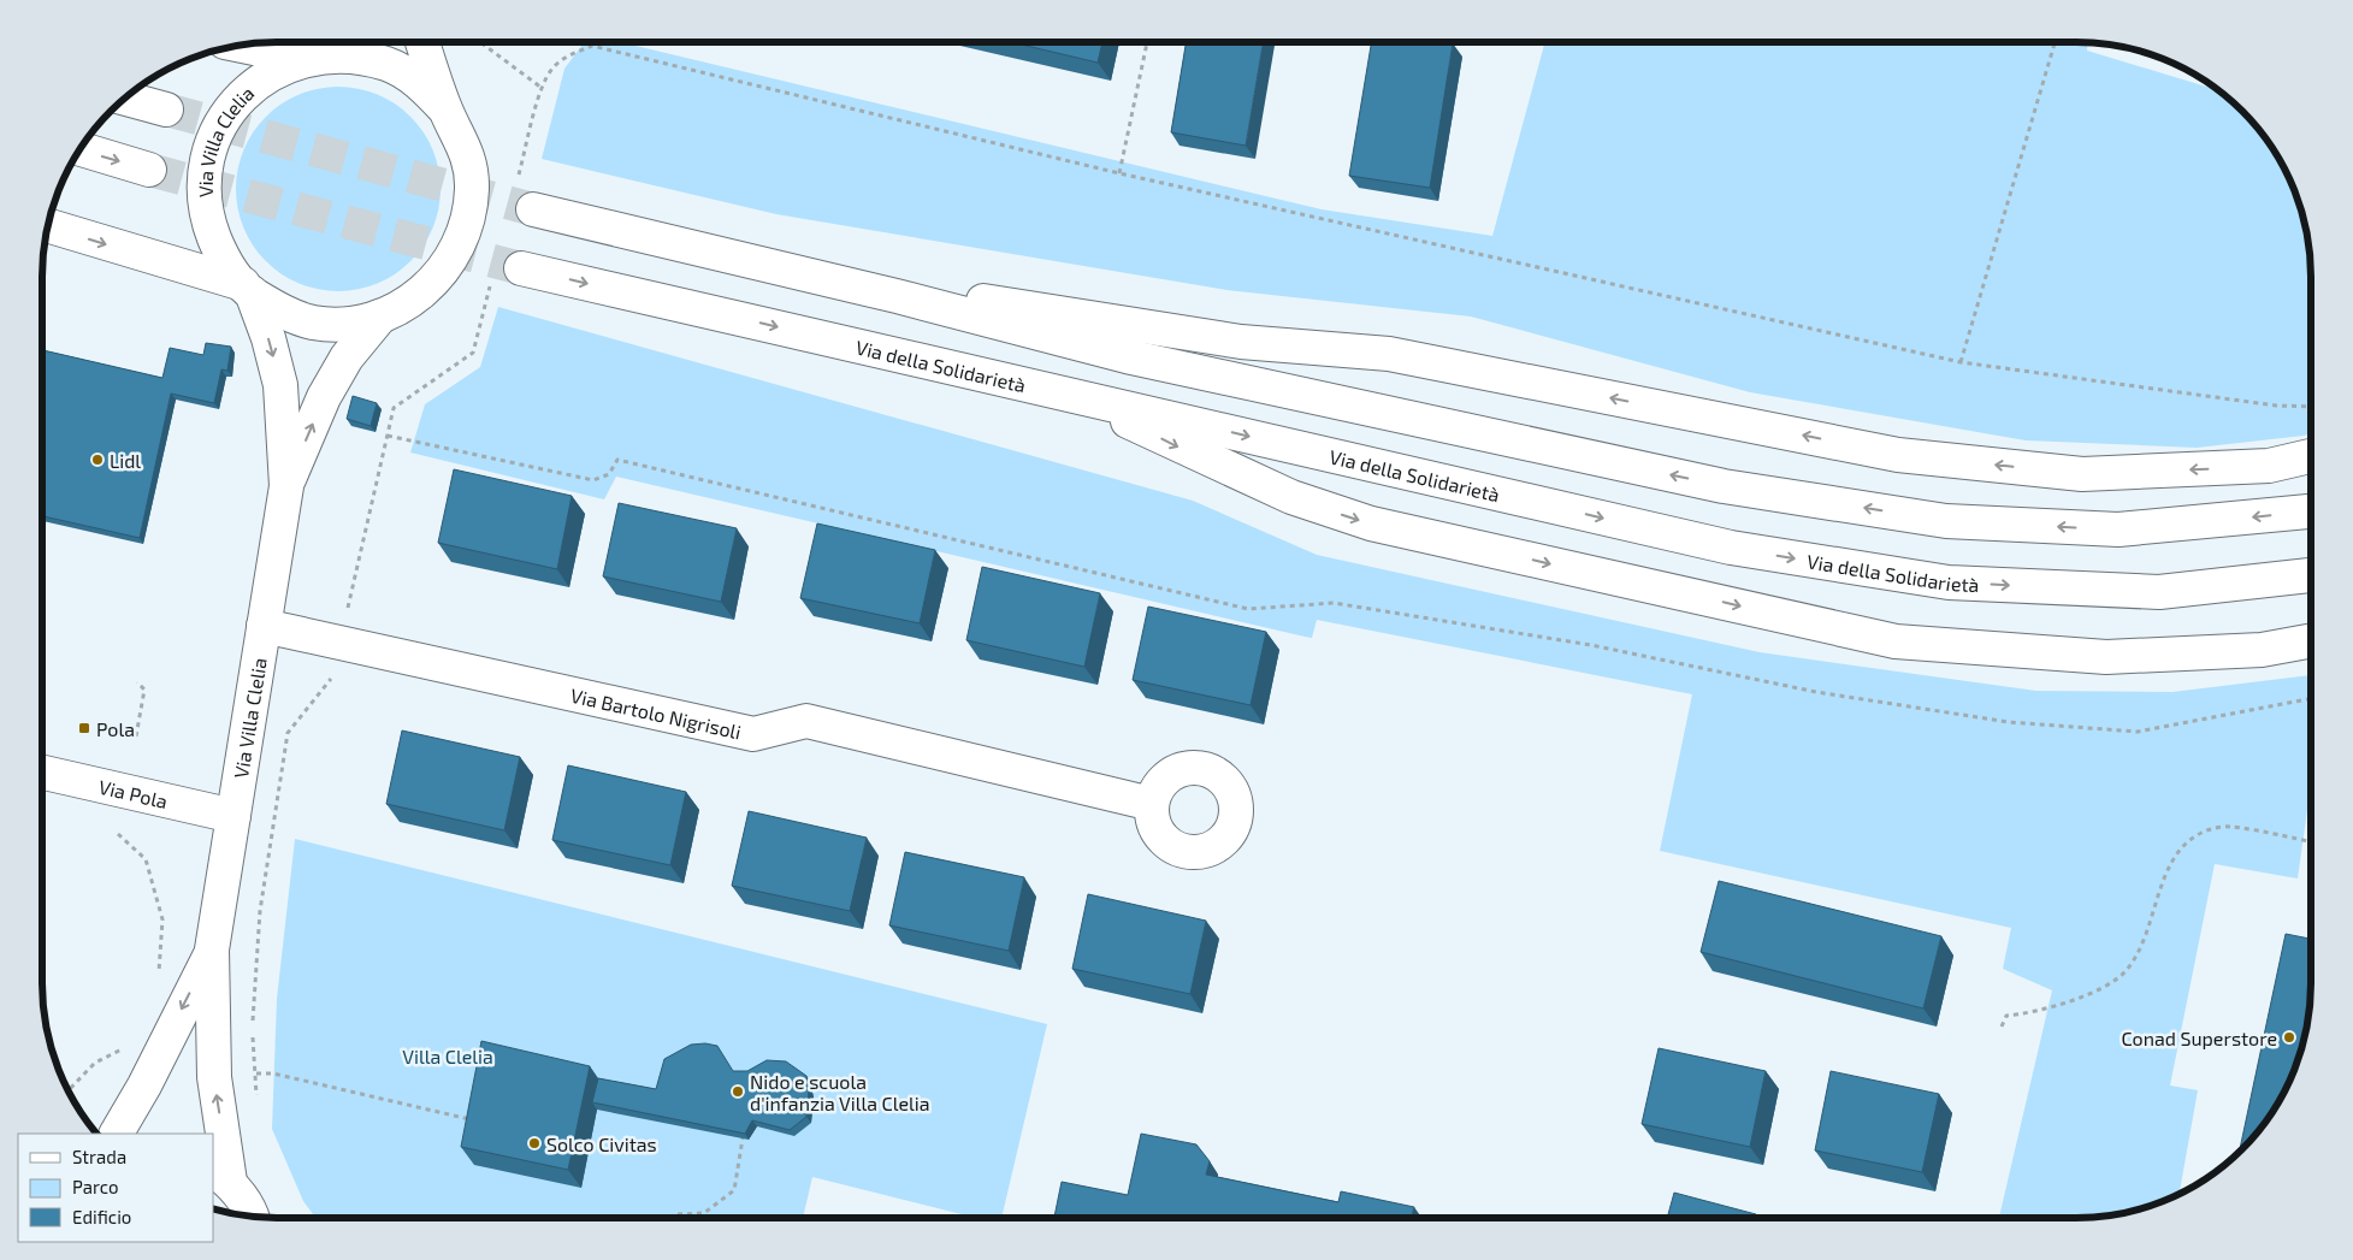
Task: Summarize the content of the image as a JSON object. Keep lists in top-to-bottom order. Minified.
{"streets":{"main road":["Via Villa Clelia","Via della Solidarietà","Via Bartolo Nigrisoli","Via Pola"]},"crossings":[["Via Villa Clelia","Via Bartolo Nigrisoli"],["Via Villa Clelia","Via Pola"]],"parks":["Villa Clelia"],"places":{"other":["Lidl","Conad Superstore","Nido e scuola d'infanzia Villa Clelia","Solco Civitas"],"transit":["Pola"]},"legend":["Strada","Parco","Edificio"]}
